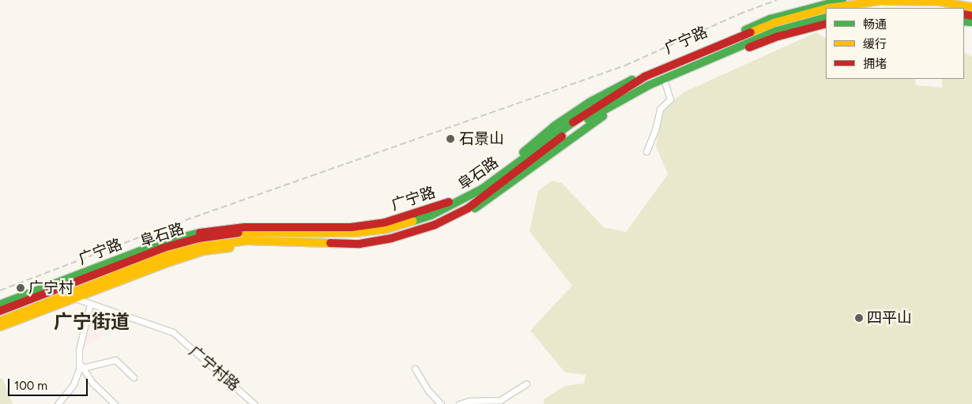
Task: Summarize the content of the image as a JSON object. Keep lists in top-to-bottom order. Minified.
{"streets":{"main road":["广宁路","阜石路"],"street":["广宁村路"]},"districts":["广宁街道"],"places":["石景山","广宁村","四平山"],"legend":["畅通","缓行","拥堵"],"scale_bar":"100 m"}
